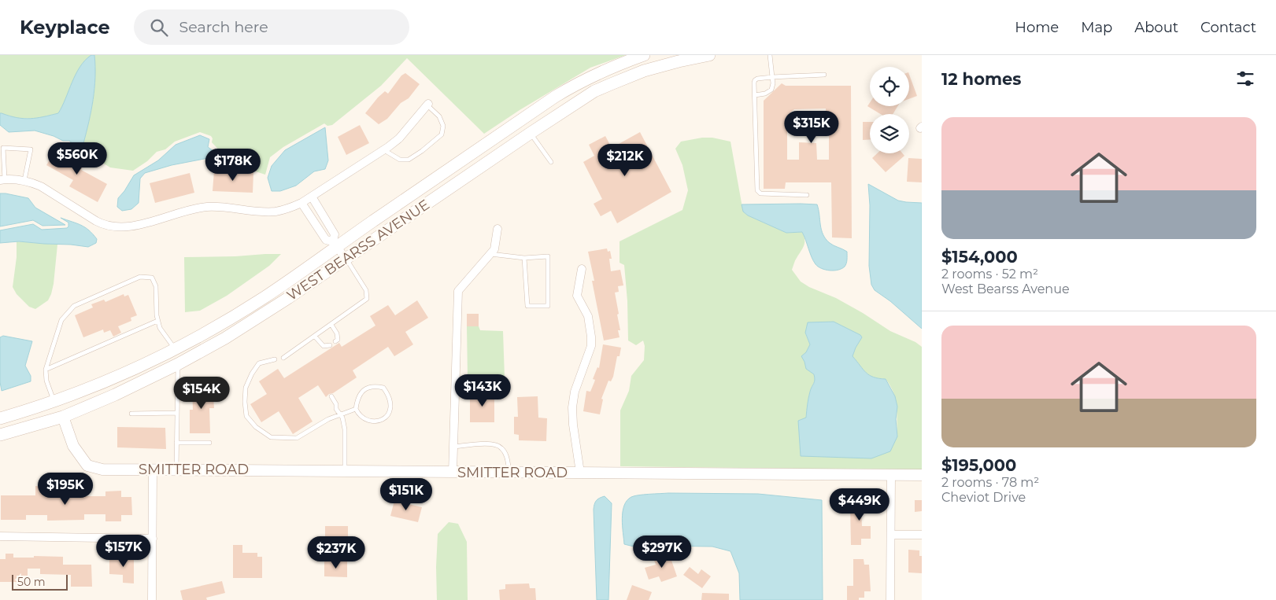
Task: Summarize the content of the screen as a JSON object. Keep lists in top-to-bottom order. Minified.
{"streets":{"main road":["WEST BEARSS AVENUE"],"street":["SMITTER ROAD"]},"crossings":[["WEST BEARSS AVENUE","SMITTER ROAD"]],"scale_bar":"50 m","page":{"header":"Keyplace","search":"Search here","nav":["Home","Map","About","Contact"],"heading":"12 homes","list":[{"name":"$154,000","note":"2 rooms · 52 m² · West Bearss Avenue"},{"name":"$195,000","note":"2 rooms · 78 m² · Cheviot Drive"}],"price":["$315K","$560K","$212K","$178K","$143K","$154K","$195K","$151K","$449K","$157K","$297K","$237K"],"scale":"50 m"}}
